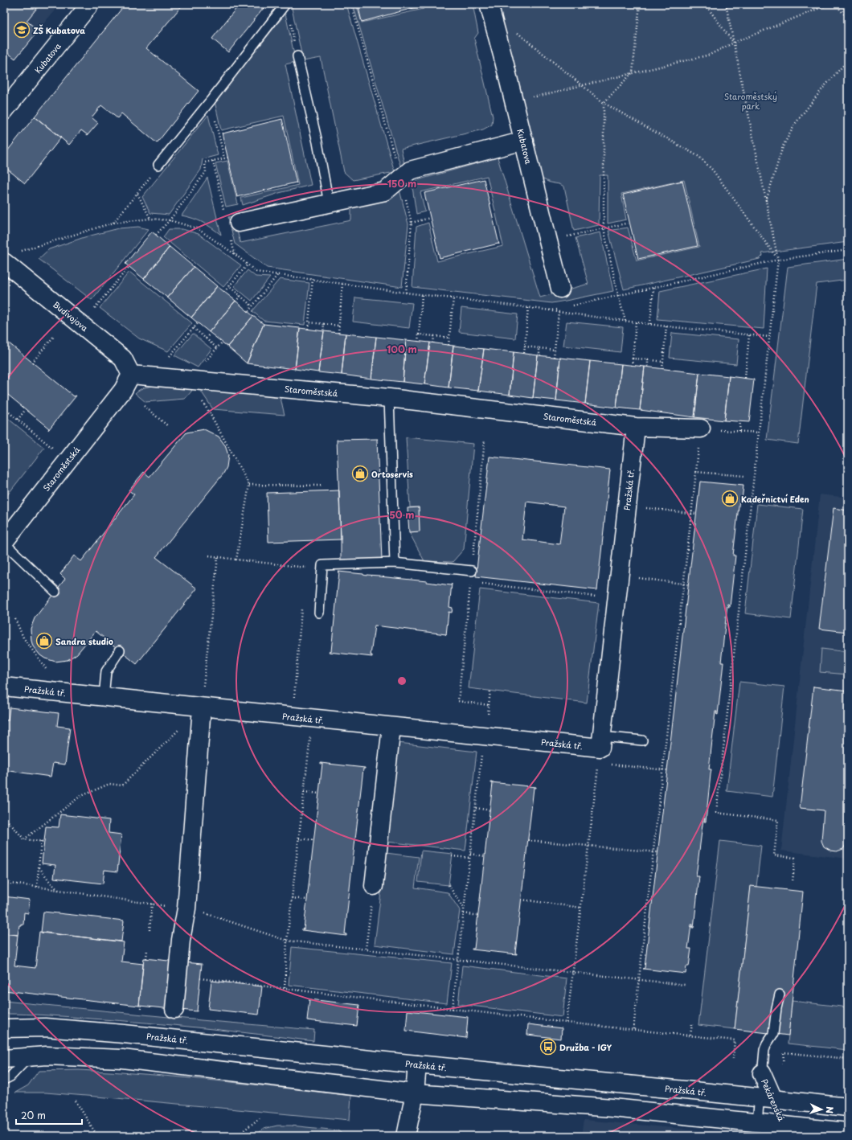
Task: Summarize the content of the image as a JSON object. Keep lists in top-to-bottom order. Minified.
{"streets":{"street":["Kubatova","Budivojova","Staroměstská","Pražská tř.","Pekárenská"]},"crossings":[["Budivojova","Staroměstská"],["Staroměstská","Pražská tř."],["Pražská tř.","Pekárenská"]],"parks":["Staroměstský park"],"places":{"school or university":["ZŠ Kubatova"],"shop":["Ortoservis","Kadeřnictví Eden","Sandra studio"],"bus stop":["Družba - IGY"]},"scale_bar":"20 m","north":"right","rings":["150 m","100 m","50 m"]}
